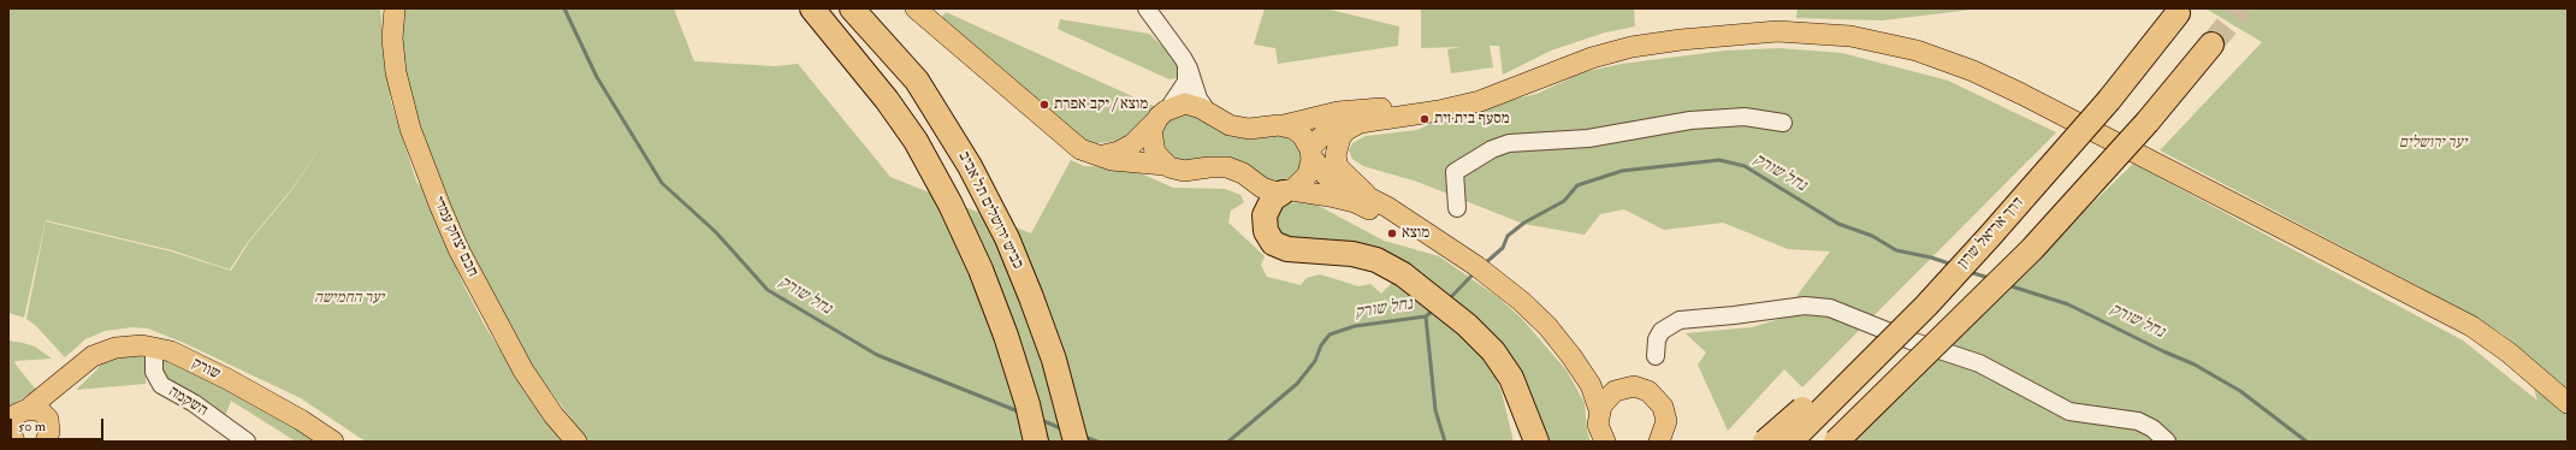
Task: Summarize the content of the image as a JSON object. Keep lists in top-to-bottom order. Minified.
{"streets":{"highway":["כביש ירושלים תל אביב","דרך אריאל שרון"],"main road":["חכם יצחק עמדי","שורק"],"street":["השקמה"]},"crossings":[["שורק","השקמה"]],"water":["נחל שורק"],"parks":["יער ירושלים","יער החמישה"],"places":["מוצא / יקב אפרת","מסעף בית זית","מוצא"],"scale_bar":"50 m"}
